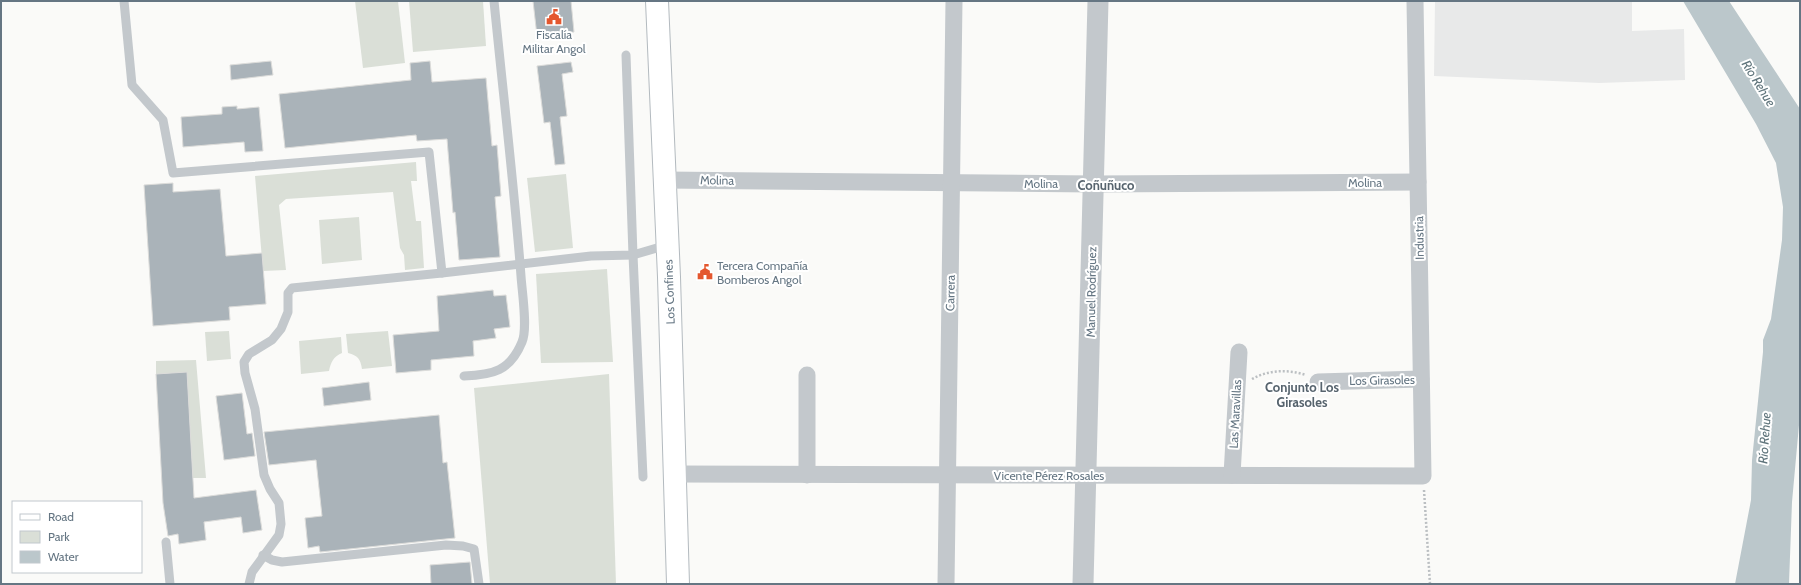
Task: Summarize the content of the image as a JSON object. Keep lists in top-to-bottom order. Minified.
{"streets":{"main road":["Los Confines"],"street":["Molina","Industria","Manuel Rodríguez","Carrera","Los Girasoles","Las Maravillas","Vicente Pérez Rosales"]},"crossings":[["Molina","Industria"],["Molina","Los Confines"],["Molina","Manuel Rodríguez"],["Molina","Carrera"],["Industria","Los Girasoles"],["Industria","Vicente Pérez Rosales"],["Los Confines","Vicente Pérez Rosales"],["Manuel Rodríguez","Vicente Pérez Rosales"],["Carrera","Vicente Pérez Rosales"],["Las Maravillas","Vicente Pérez Rosales"]],"districts":["Coñuñuco","Conjunto Los Girasoles"],"water":["Río Rehue"],"places":{"public building":["Fiscalía Militar Angol","Tercera Compañía Bomberos Angol"]},"legend":["Road","Park","Water"]}
